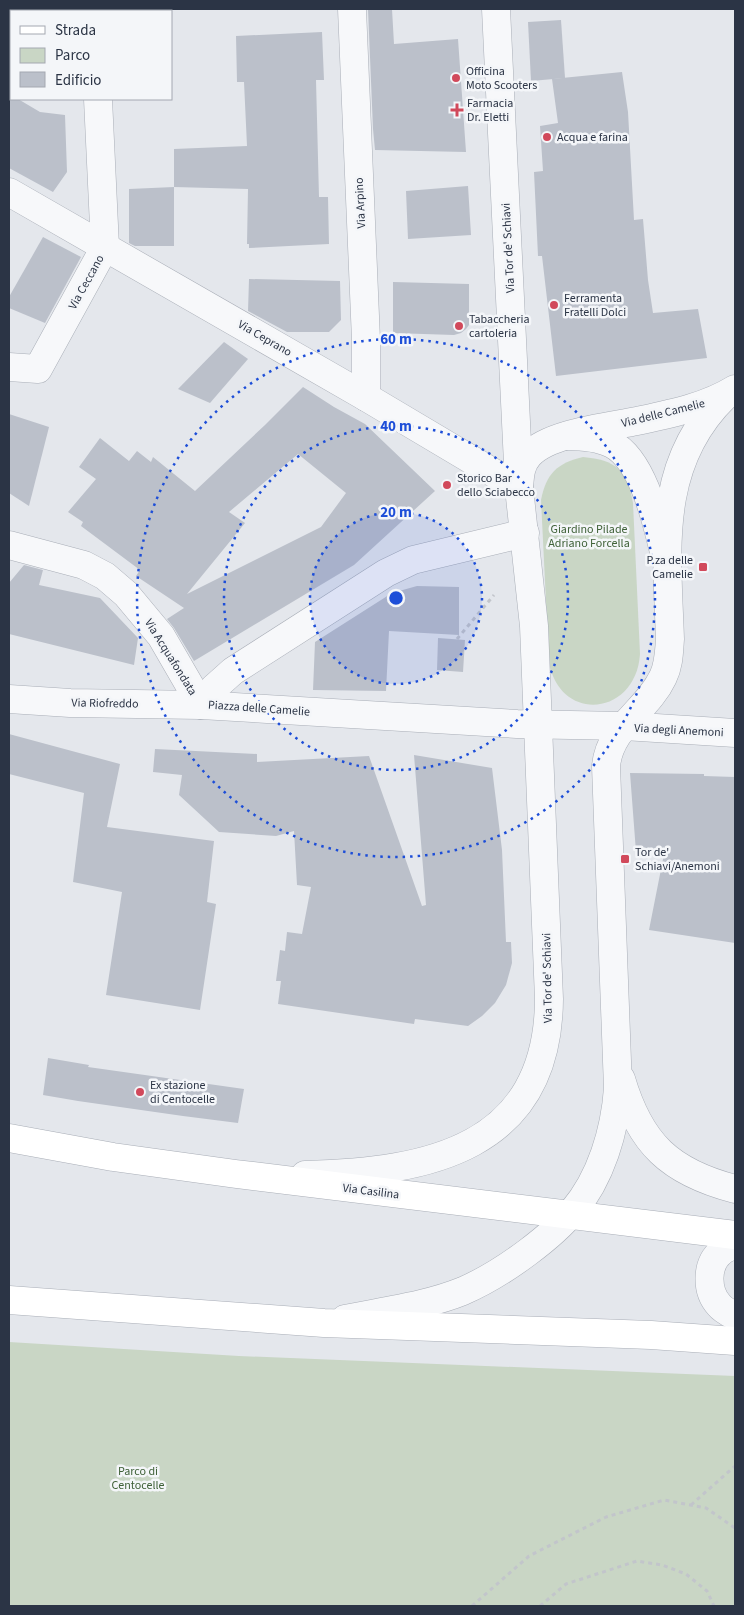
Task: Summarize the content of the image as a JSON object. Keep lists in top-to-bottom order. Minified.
{"streets":{"main road":["Via Casilina"],"street":["Via Arpino","Via Tor de' Schiavi","Via Ceccano","Via Ceprano","Via delle Camelie","Via Acquafondata","Via Riofreddo","Piazza delle Camelie","Via degli Anemoni"]},"crossings":[["Via Arpino","Via Ceprano"],["Via Tor de' Schiavi","Via Ceprano"],["Via Tor de' Schiavi","Piazza delle Camelie"],["Via Tor de' Schiavi","Via Casilina"],["Via Ceccano","Via Ceprano"],["Via Acquafondata","Via Riofreddo"],["Via Acquafondata","Piazza delle Camelie"],["Via Riofreddo","Piazza delle Camelie"],["Piazza delle Camelie","Via degli Anemoni"]],"parks":["Giardino Pilade Adriano Forcella","Parco di Centocelle"],"places":{"other":["Officina Moto Scooters","Acqua e farina","Ferramenta Fratelli Dolci","Tabaccheria cartoleria","Storico Bar dello Sciabecco","Ex stazione di Centocelle"],"health":["Farmacia Dr. Eletti"],"transit":["P.za delle Camelie","Tor de' Schiavi/Anemoni"]},"legend":["Strada","Parco","Edificio"],"rings":["60 m","40 m","20 m"]}
